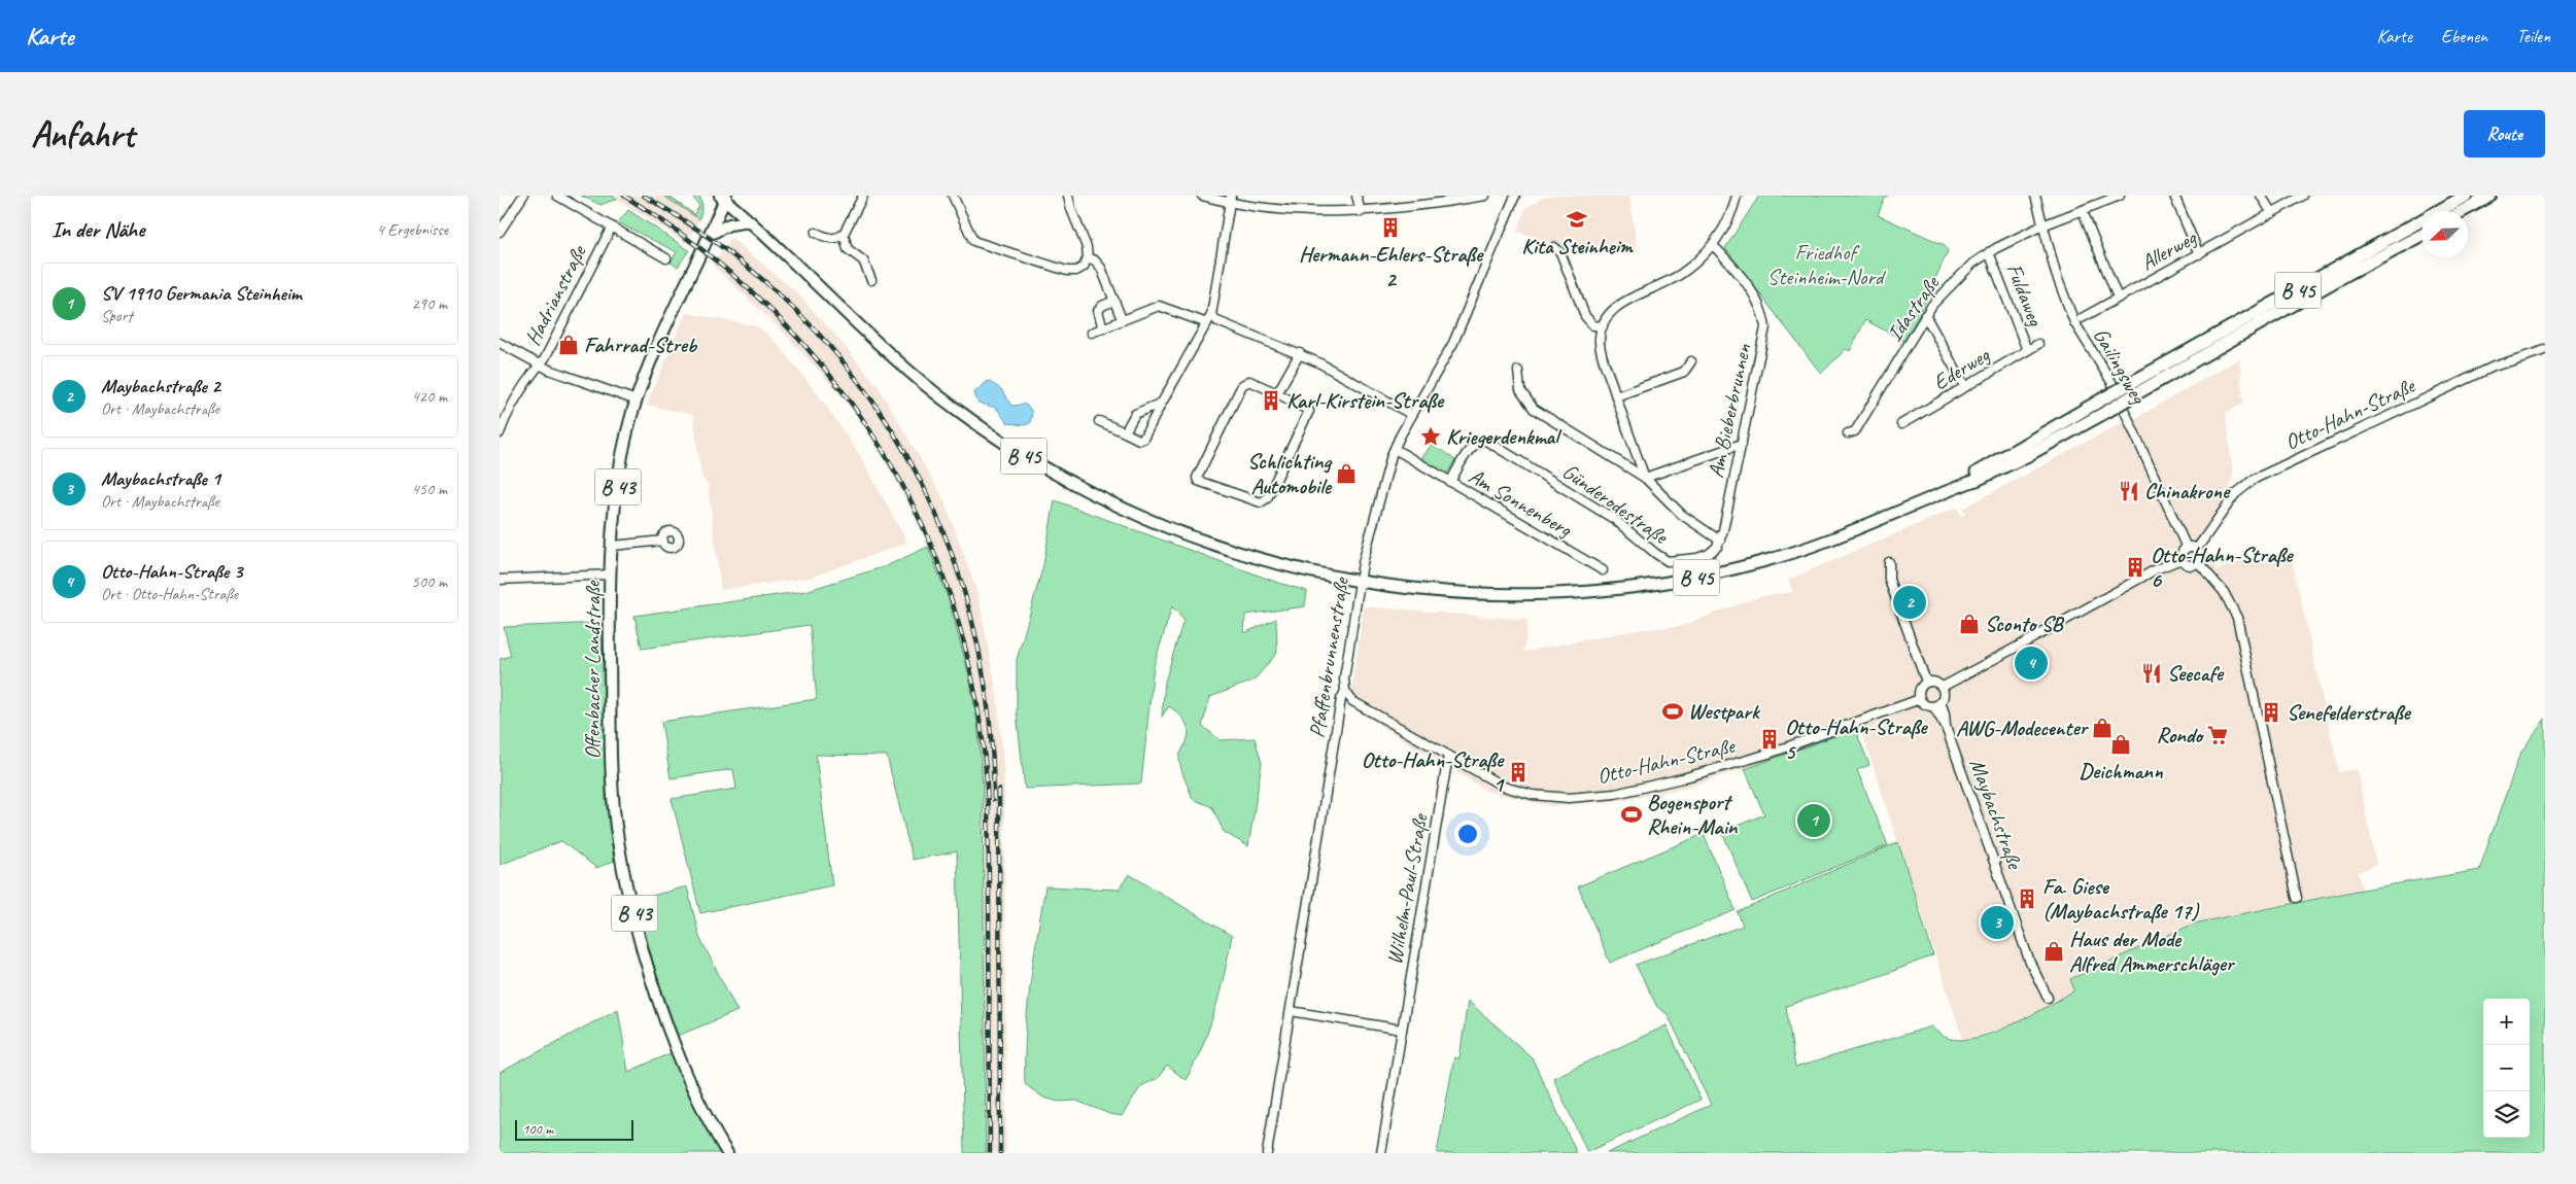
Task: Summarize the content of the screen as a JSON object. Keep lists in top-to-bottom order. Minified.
{"streets":{"highway":["B 45"],"main road":["B 43","Offenbacher Landstraße"],"street":["Allerweg","Fuldaweg","Hadrianstraße","Idastraße","Gailingsweg","Ederweg","Am Bieberbrunnen","Otto-Hahn-Straße","Am Sonnenberg","Günderodestraße","Pfaffenbrunnenstraße","Maybachstraße","Wilhelm-Paul-Straße"]},"crossings":[["B 45","Pfaffenbrunnenstraße"],["B 45","Offenbacher Landstraße"],["Fuldaweg","Idastraße"],["Fuldaweg","Ederweg"],["Idastraße","Gailingsweg"],["Gailingsweg","Otto-Hahn-Straße"],["Am Bieberbrunnen","Günderodestraße"],["Otto-Hahn-Straße","Pfaffenbrunnenstraße"],["Otto-Hahn-Straße","Maybachstraße"],["Otto-Hahn-Straße","Wilhelm-Paul-Straße"],["Am Sonnenberg","Günderodestraße"],["Am Sonnenberg","Pfaffenbrunnenstraße"]],"parks":["Friedhof Steinheim-Nord"],"places":{"school or university":["Kita Steinheim"],"building":["Hermann-Ehlers-Straße 2","Karl-Kirstein-Straße","Otto-Hahn-Straße 6","Senefelderstraße","Otto-Hahn-Straße 5","Otto-Hahn-Straße 1","Fa. Giese (Maybachstraße 17)"],"shop":["Fahrrad-Streb","Schlichting Automobile","Sconto SB","AWG-Modecenter","Deichmann","Haus der Mode Alfred Ammerschläger"],"place":["Kriegerdenkmal"],"restaurant":["Chinakrone","Seecafe"],"sports":["Westpark","Bogensport Rhein-Main"],"supermarket":["Rondo"]},"scale_bar":"100 m","north":"bottom left","page":{"header":"Karte","nav":["Karte","Ebenen","Teilen"],"buttons":"Route","title":"Anfahrt","heading":["In der Nähe","4 Ergebnisse"],"list":[{"mark":"1","name":"SV 1910 Germania Steinheim","note":"Sport","value":"290 m"},{"mark":"2","name":"Maybachstraße 2","note":"Ort · Maybachstraße","value":"420 m"},{"mark":"3","name":"Maybachstraße 1","note":"Ort · Maybachstraße","value":"450 m"},{"mark":"4","name":"Otto-Hahn-Straße 3","note":"Ort · Otto-Hahn-Straße","value":"500 m"}],"pins":["2","4","1","3"],"map_buttons":["+","−"],"scale":"100 m"}}
